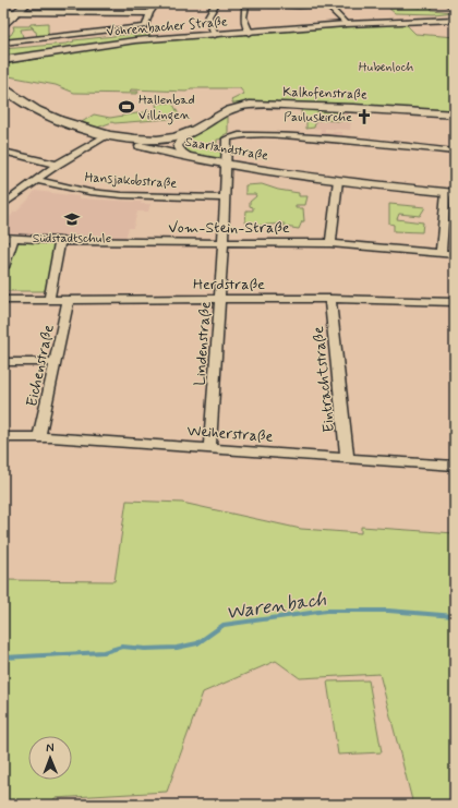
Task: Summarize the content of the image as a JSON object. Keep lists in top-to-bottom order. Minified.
{"streets":{"street":["Vöhrenbacher Straße","Kalkofenstraße","Saarlandstraße","Hansjakobstraße","Vom-Stein-Straße","Herdstraße","Lindenstraße","Eichenstraße","Eintrachtstraße","Weiherstraße"]},"crossings":[["Kalkofenstraße","Saarlandstraße"],["Saarlandstraße","Lindenstraße"],["Hansjakobstraße","Lindenstraße"],["Vom-Stein-Straße","Lindenstraße"],["Herdstraße","Lindenstraße"],["Herdstraße","Eichenstraße"],["Herdstraße","Eintrachtstraße"],["Lindenstraße","Weiherstraße"],["Eichenstraße","Weiherstraße"],["Eintrachtstraße","Weiherstraße"]],"water":["Warenbach"],"parks":["Hubenloch"],"places":{"sports":["Hallenbad Villingen"],"church":["Pauluskirche"],"school or university":["Südstadtschule"]},"north":"top"}
